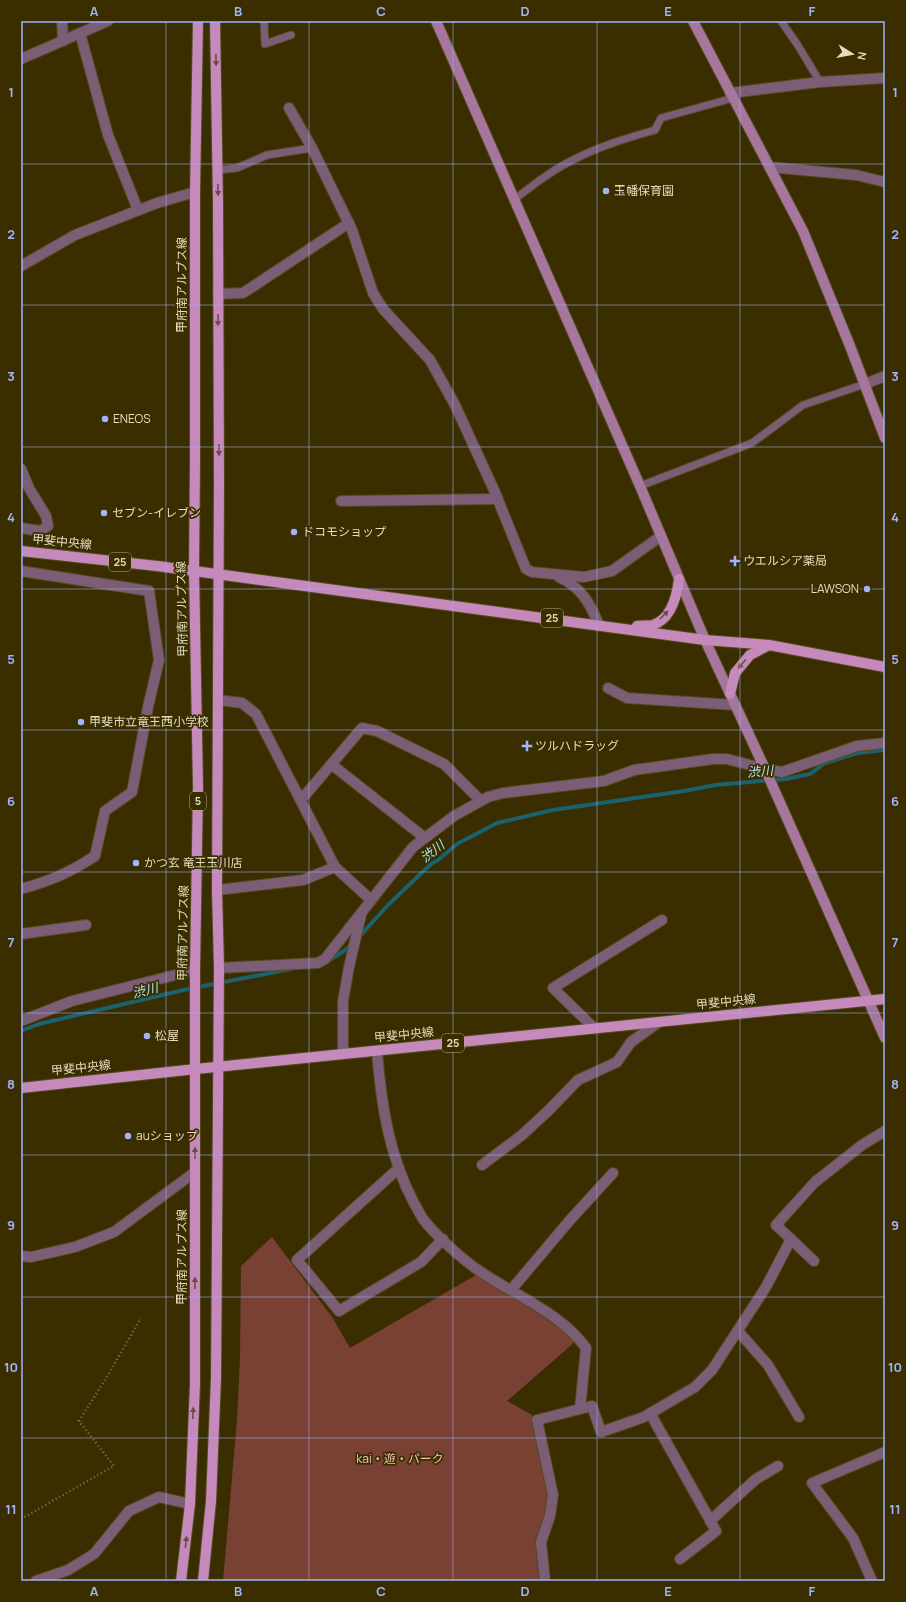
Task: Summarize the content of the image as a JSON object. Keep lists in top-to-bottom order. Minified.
{"streets":{"main road":["甲府南アルプス線","甲斐中央線","25","5"]},"crossings":[["甲府南アルプス線","甲斐中央線"],["甲斐中央線","25"],["甲斐中央線","5"],["25","5"]],"water":["渋川"],"parks":["kai・遊・パーク"],"places":{"other":["玉幡保育園","ENEOS","セブン-イレブン","ドコモショップ","LAWSON","甲斐市立竜王西小学校","かつ玄 竜王玉川店","松屋","auショップ"],"health":["ウエルシア薬局","ツルハドラッグ"]},"north":"right","grid":{"columns":["A","B","C","D","E","F"],"rows":["1","2","3","4","5","6","7","8","9","10","11"]}}
